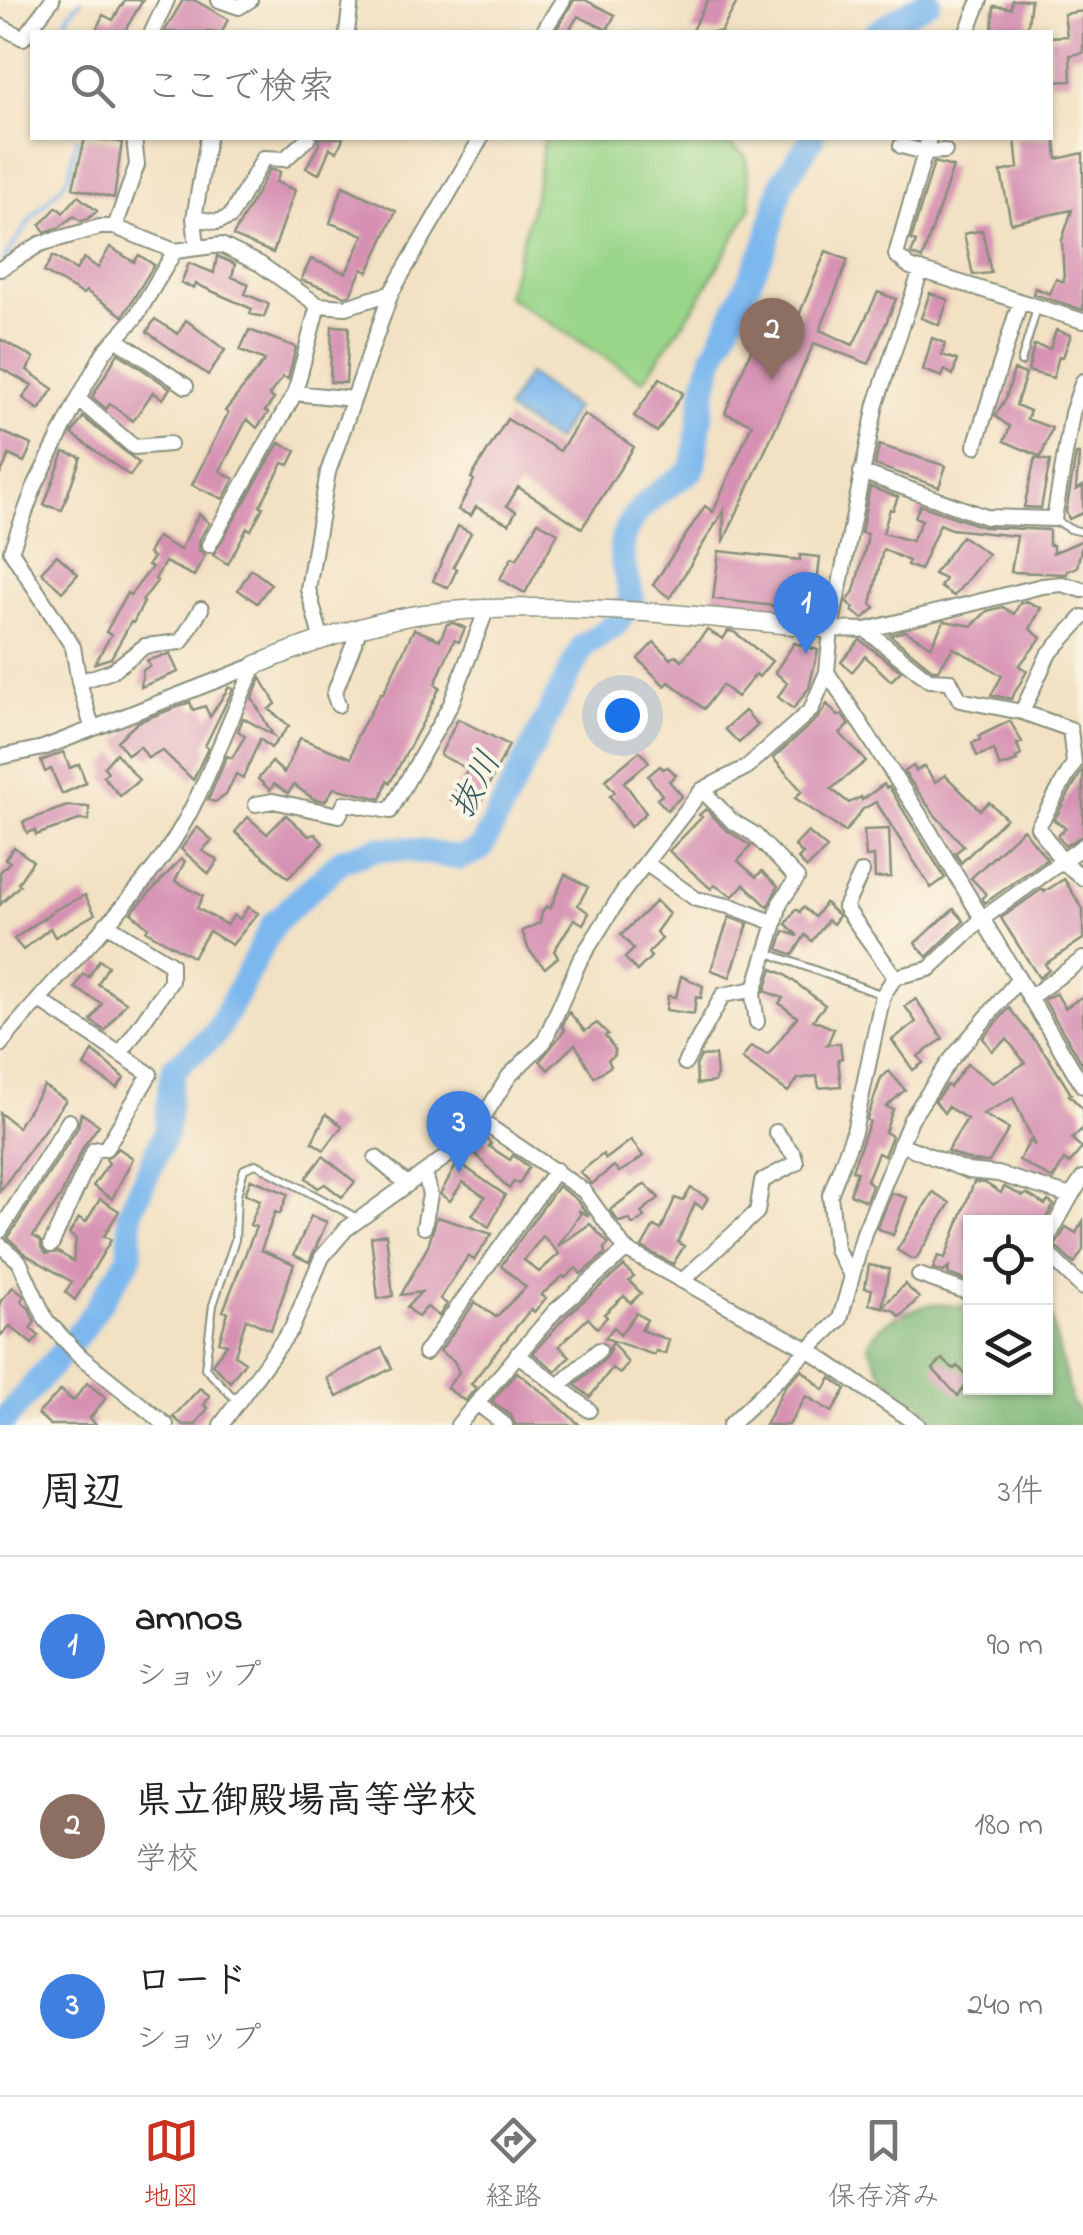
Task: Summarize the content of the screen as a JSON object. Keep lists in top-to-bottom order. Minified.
{"water":["抜川"],"page":{"search":"ここで検索","pins":["2","1","3"],"heading":["周辺","3件"],"list":[{"mark":"1","name":"amnos","note":"ショップ","value":"90 m"},{"mark":"2","name":"県立御殿場高等学校","note":"学校","value":"180 m"},{"mark":"3","name":"ロード","note":"ショップ","value":"240 m"}],"nav":["地図","経路","保存済み"]}}
